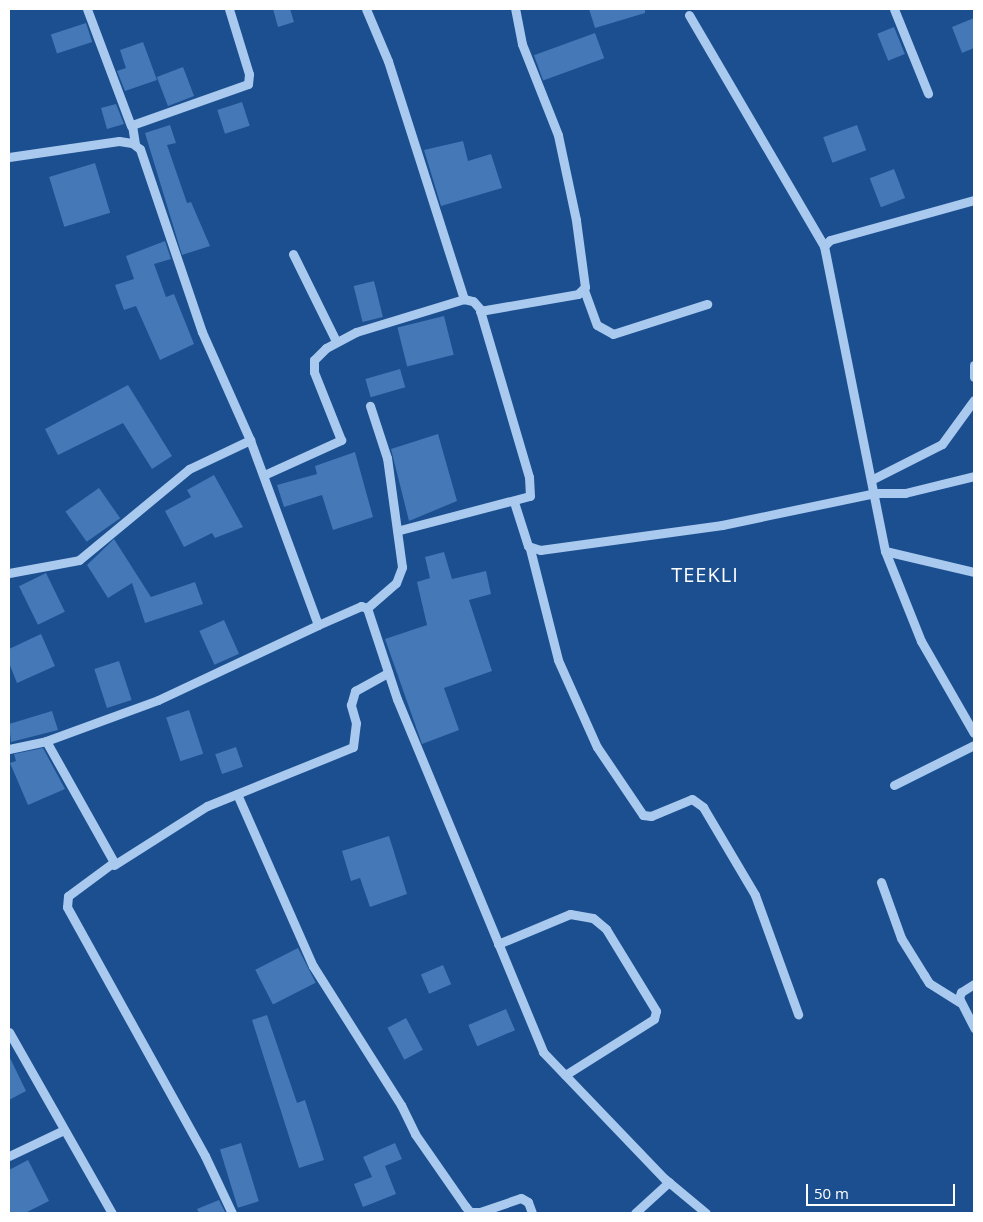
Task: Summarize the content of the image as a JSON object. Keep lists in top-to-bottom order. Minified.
{"districts":["TEEKLI"],"scale_bar":"50 m"}
